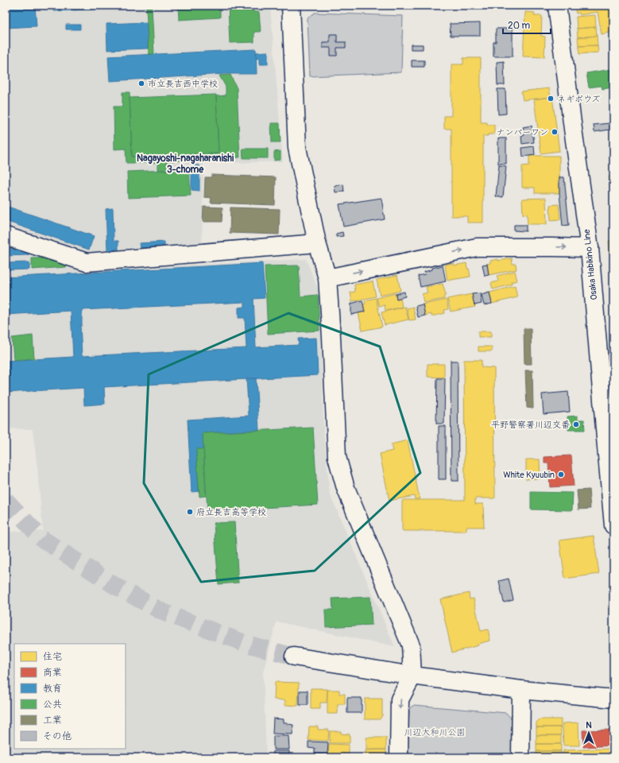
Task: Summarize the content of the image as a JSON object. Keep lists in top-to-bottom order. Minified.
{"streets":{"street":["Osaka Habikino Line"]},"districts":["Nagayoshi-nagaharanishi 3-chome"],"parks":["川辺大和川公園"],"places":["市立長吉西中学校","ネギボウズ","ナンバーワン","平野警察署川辺交番","White Kyuubin","府立長吉高等学校"],"legend":["住宅","商業","教育","公共","工業","その他"],"scale_bar":"20 m","north":"top"}
